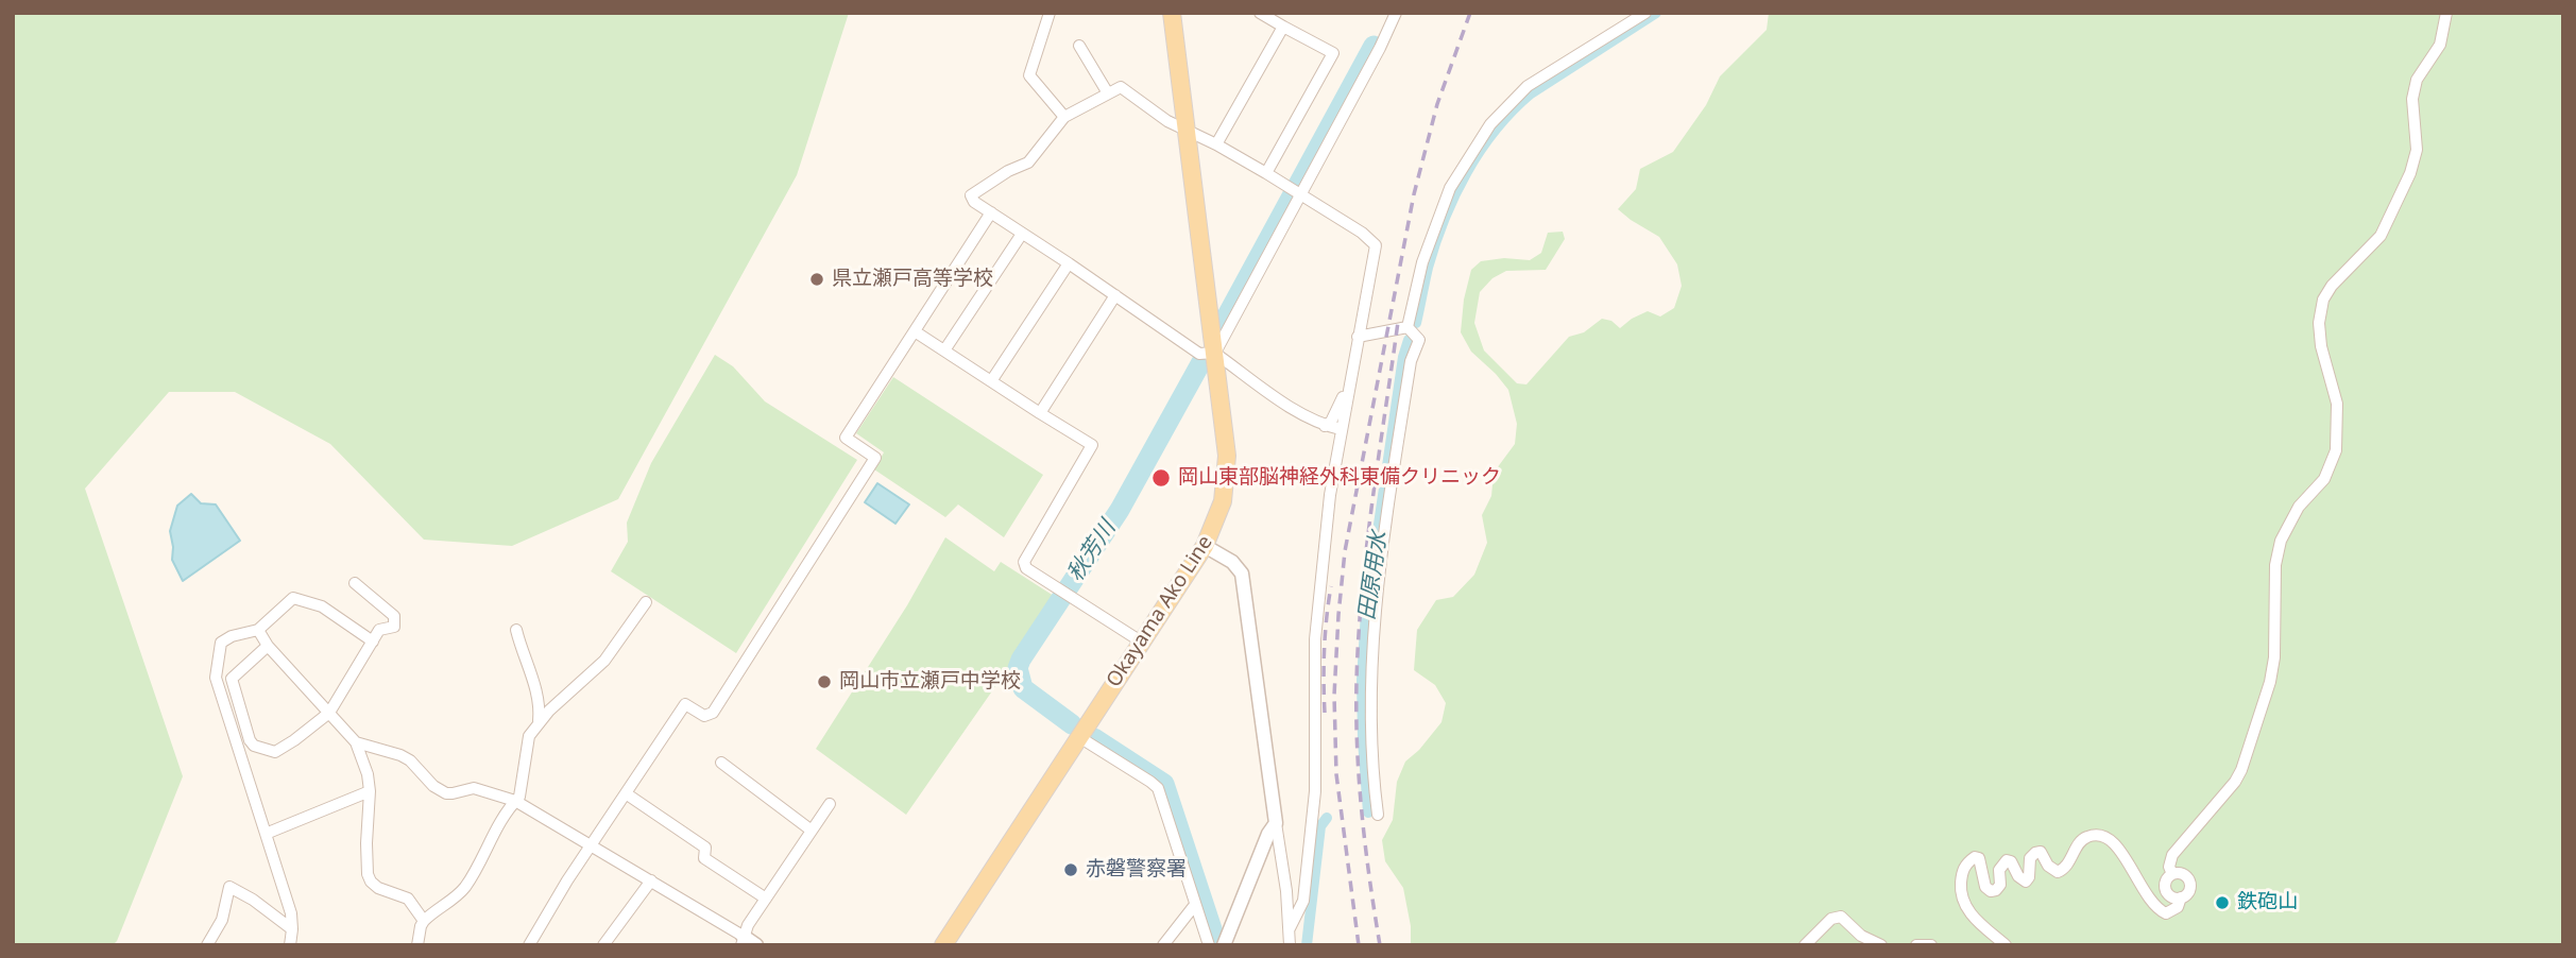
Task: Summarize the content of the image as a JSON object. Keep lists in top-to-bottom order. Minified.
{"streets":{"main road":["Okayama Ako Line"]},"water":["秋芳川","田原用水"],"places":["県立瀬戸高等学校","岡山東部脳神経外科東備クリニック","岡山市立瀬戸中学校","赤磐警察署","鉄砲山"]}
